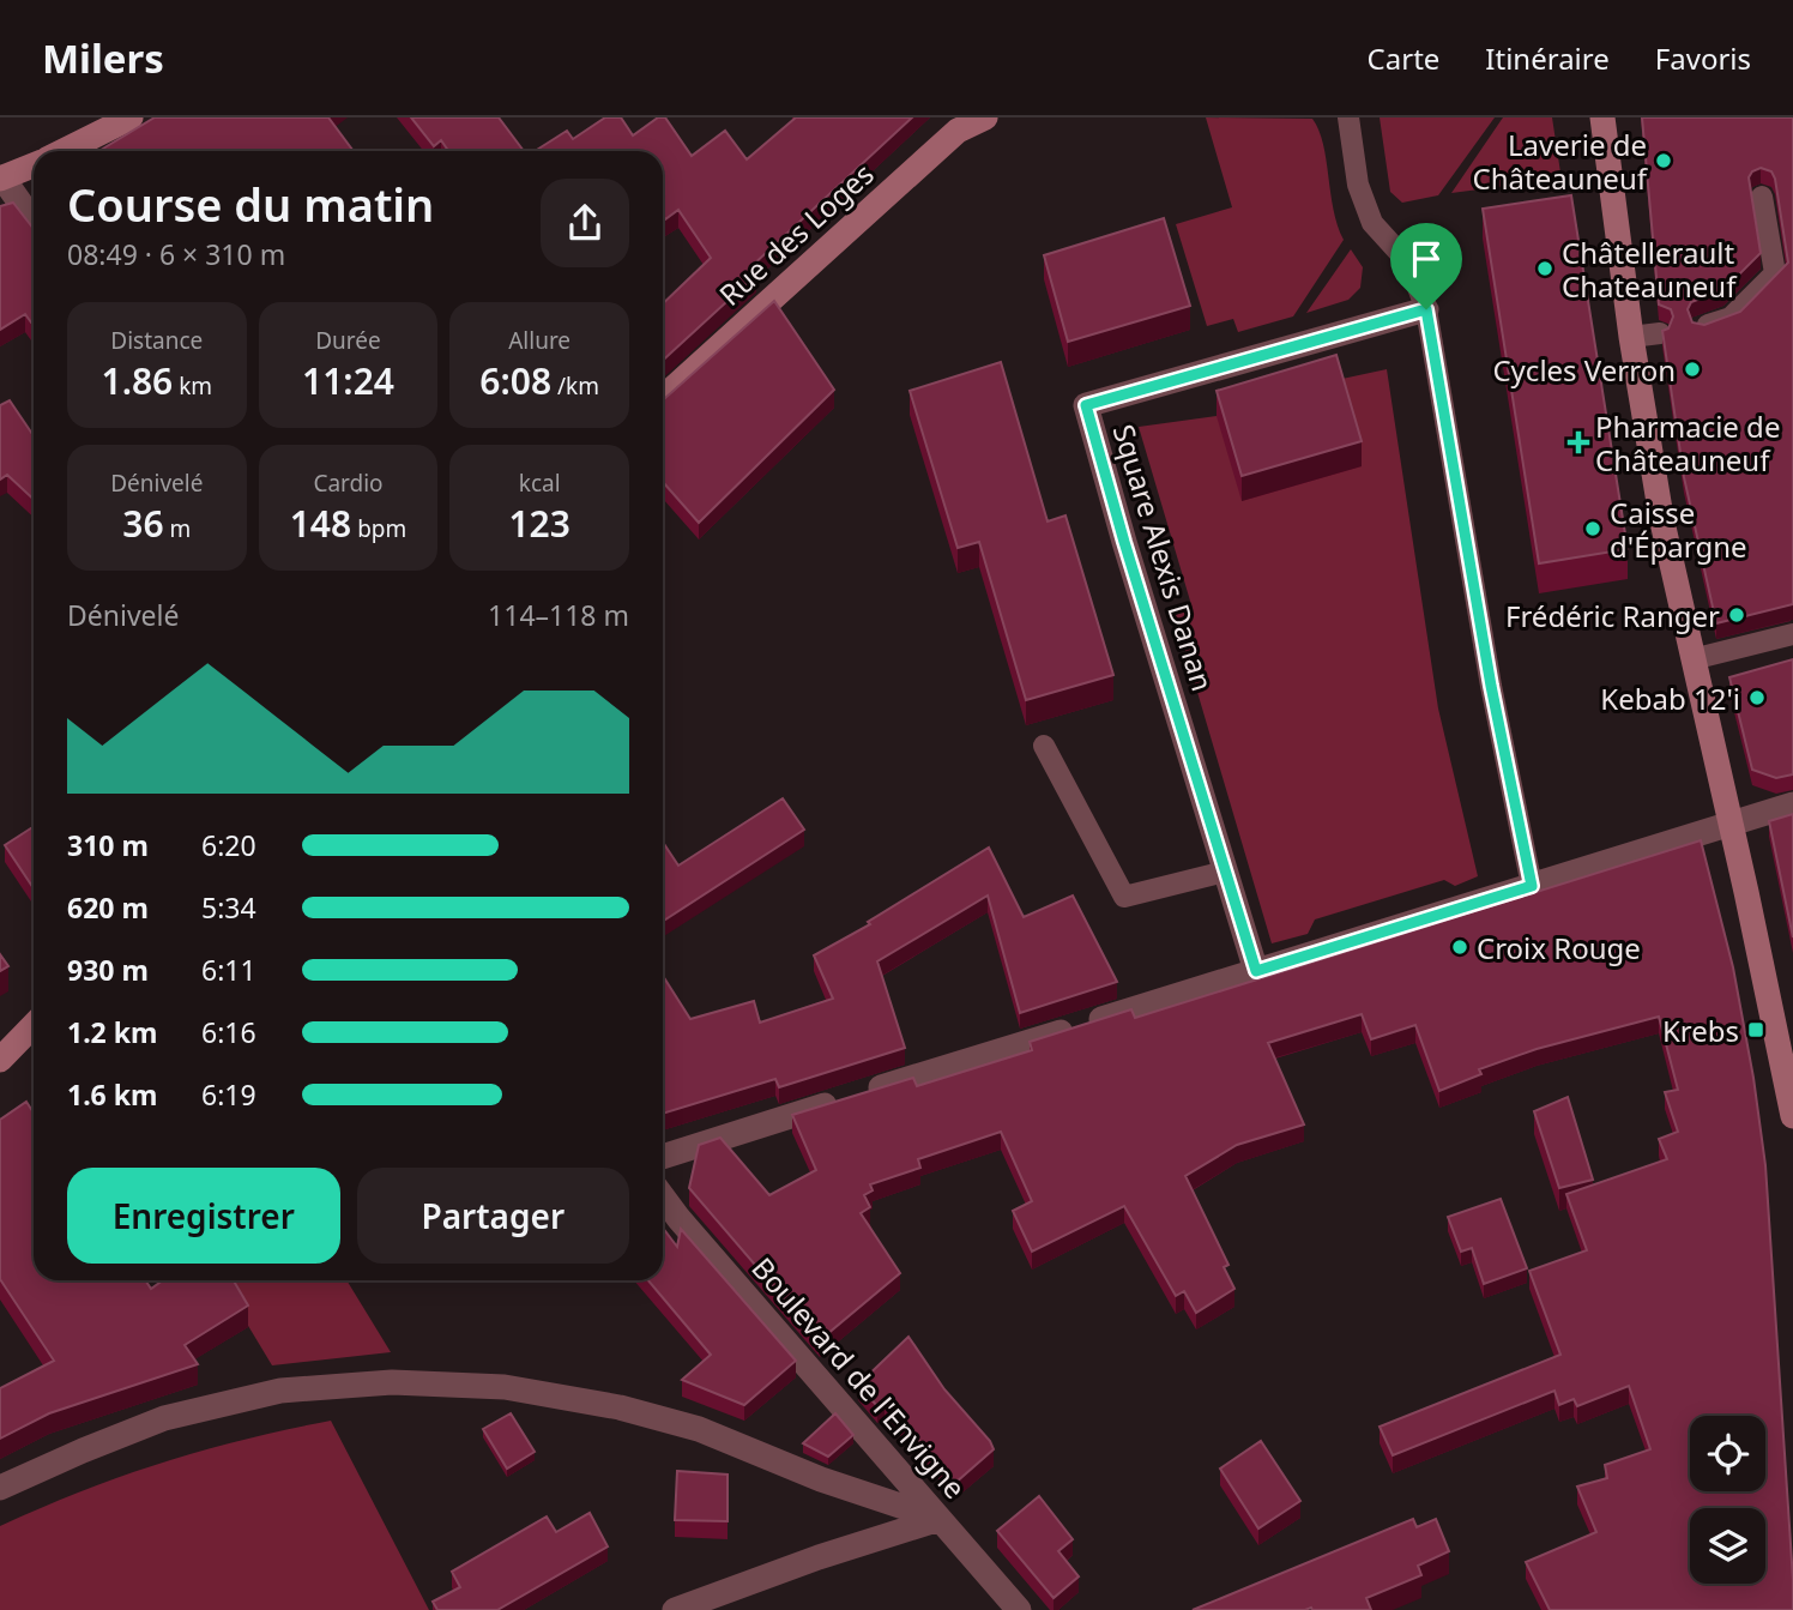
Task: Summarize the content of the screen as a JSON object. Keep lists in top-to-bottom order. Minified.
{"streets":{"main road":["Rue des Loges"],"street":["Square Alexis Danan","Boulevard de l'Envigne"]},"places":{"other":["Laverie de Châteauneuf","Châtellerault Chateauneuf","Cycles Verron","Caisse d'Épargne","Frédéric Ranger","Kebab 12'i","Croix Rouge"],"health":["Pharmacie de Châteauneuf"],"transit":["Krebs"]},"page":{"header":"Milers","nav":["Carte","Itinéraire","Favoris"],"heading":["Course du matin","08:49 · 6 × 310 m"],"stats":[["Distance","1.86 km"],["Durée","11:24"],["Allure","6:08 /km"],["Dénivelé","36 m"],["Cardio","148 bpm"],["kcal","123"]],"chart":["Dénivelé","114–118 m"],"list":[{"name":"310 m","note":"6:20"},{"name":"620 m","note":"5:34"},{"name":"930 m","note":"6:11"},{"name":"1.2 km","note":"6:16"},{"name":"1.6 km","note":"6:19"}],"buttons":["Enregistrer","Partager"]}}
